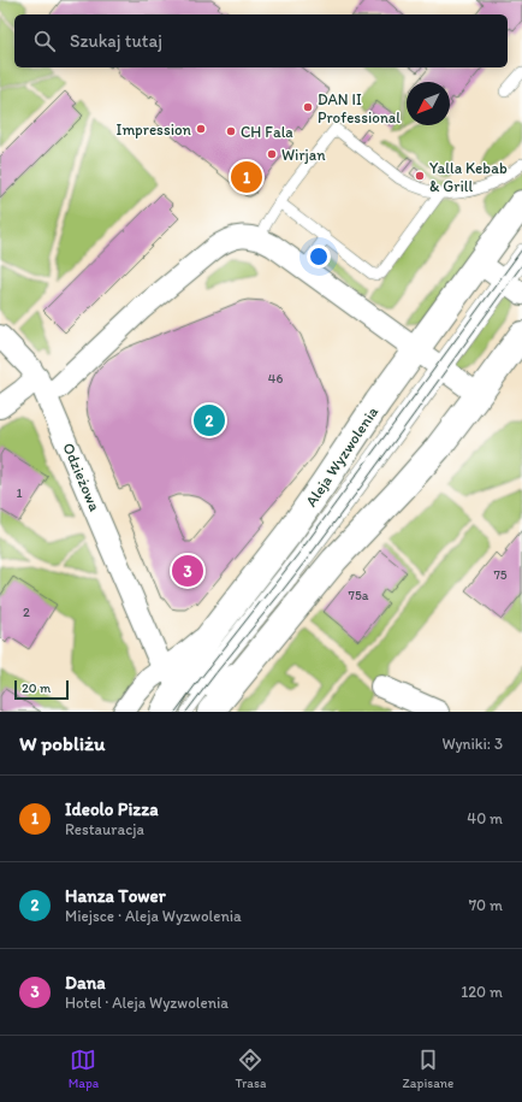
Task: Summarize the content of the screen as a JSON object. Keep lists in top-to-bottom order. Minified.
{"streets":{"street":["Aleja Wyzwolenia","Odzieżowa"]},"crossings":[["Aleja Wyzwolenia","Odzieżowa"]],"places":["DAN II Professional","Impression","CH Fala","Wirjan","Yalla Kebab & Grill"],"house_numbers":["46","1","75","75a","2"],"scale_bar":"20 m","north":"bottom left","page":{"search":"Szukaj tutaj","pins":["1","2","3"],"scale":"20 m","heading":["W pobliżu","Wyniki: 3"],"list":[{"mark":"1","name":"Ideolo Pizza","note":"Restauracja","value":"40 m"},{"mark":"2","name":"Hanza Tower","note":"Miejsce · Aleja Wyzwolenia","value":"70 m"},{"mark":"3","name":"Dana","note":"Hotel · Aleja Wyzwolenia","value":"120 m"}],"nav":["Mapa","Trasa","Zapisane"]}}
